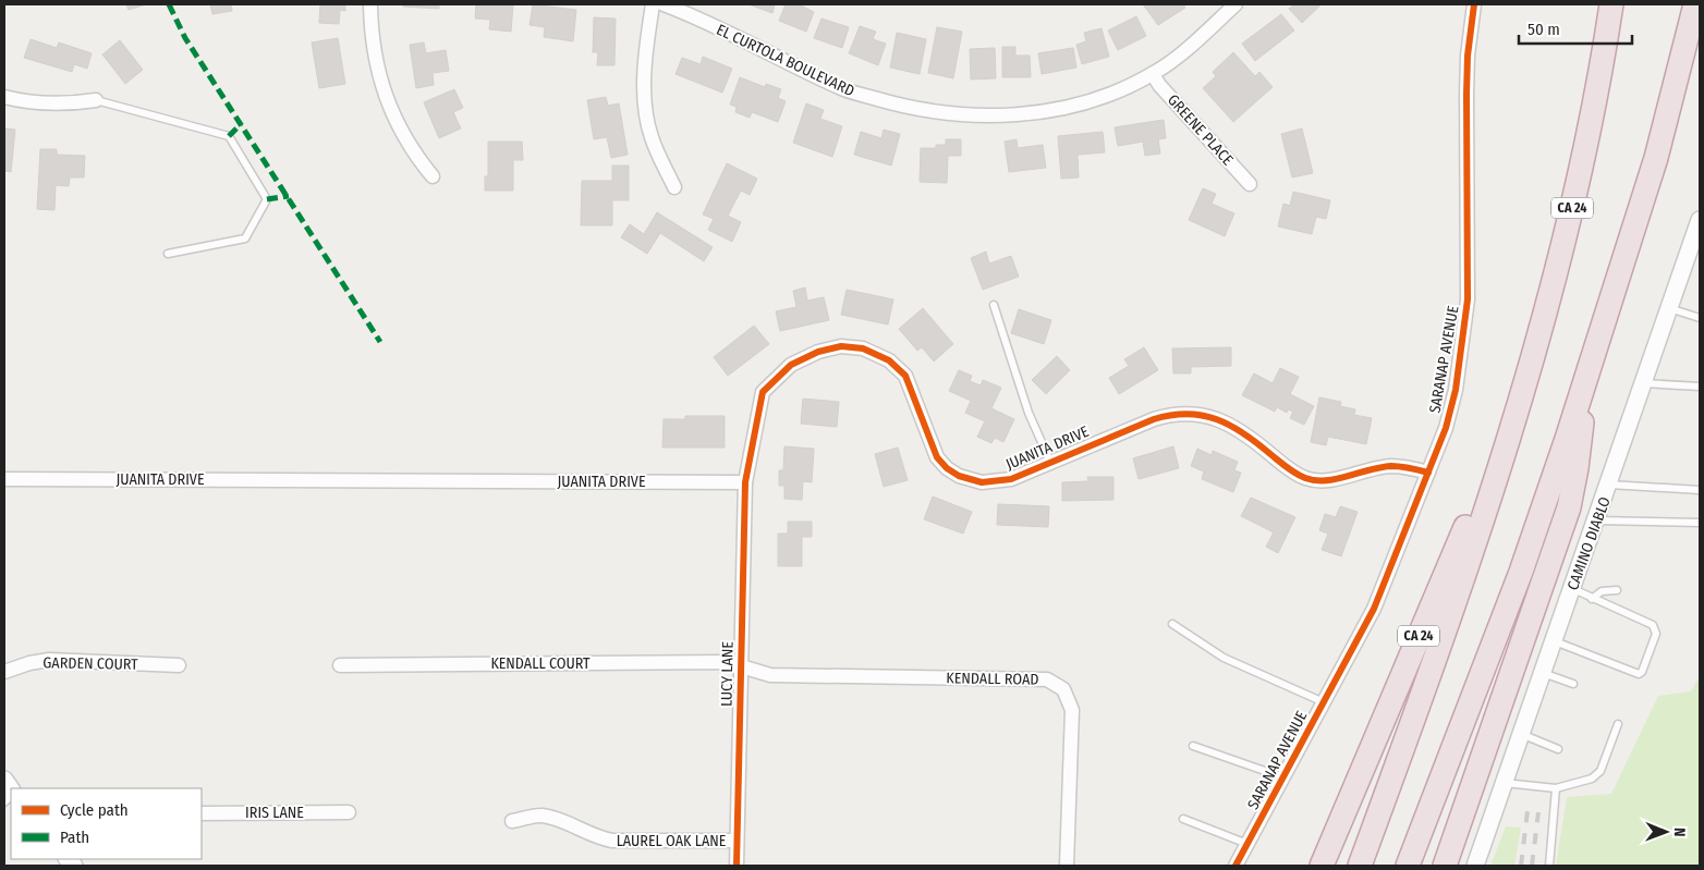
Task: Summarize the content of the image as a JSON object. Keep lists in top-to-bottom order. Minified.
{"streets":{"highway":["CA 24"],"street":["EL CURTOLA BOULEVARD","GREENE PLACE","SARANAP AVENUE","JUANITA DRIVE","CAMINO DIABLO","GARDEN COURT","KENDALL COURT","LUCY LANE","KENDALL ROAD","IRIS LANE","LAUREL OAK LANE"]},"crossings":[["EL CURTOLA BOULEVARD","GREENE PLACE"],["SARANAP AVENUE","JUANITA DRIVE"],["JUANITA DRIVE","LUCY LANE"],["KENDALL COURT","LUCY LANE"],["KENDALL COURT","KENDALL ROAD"],["LUCY LANE","KENDALL ROAD"],["LUCY LANE","LAUREL OAK LANE"]],"legend":["Cycle path","Path"],"scale_bar":"50 m","north":"right"}
